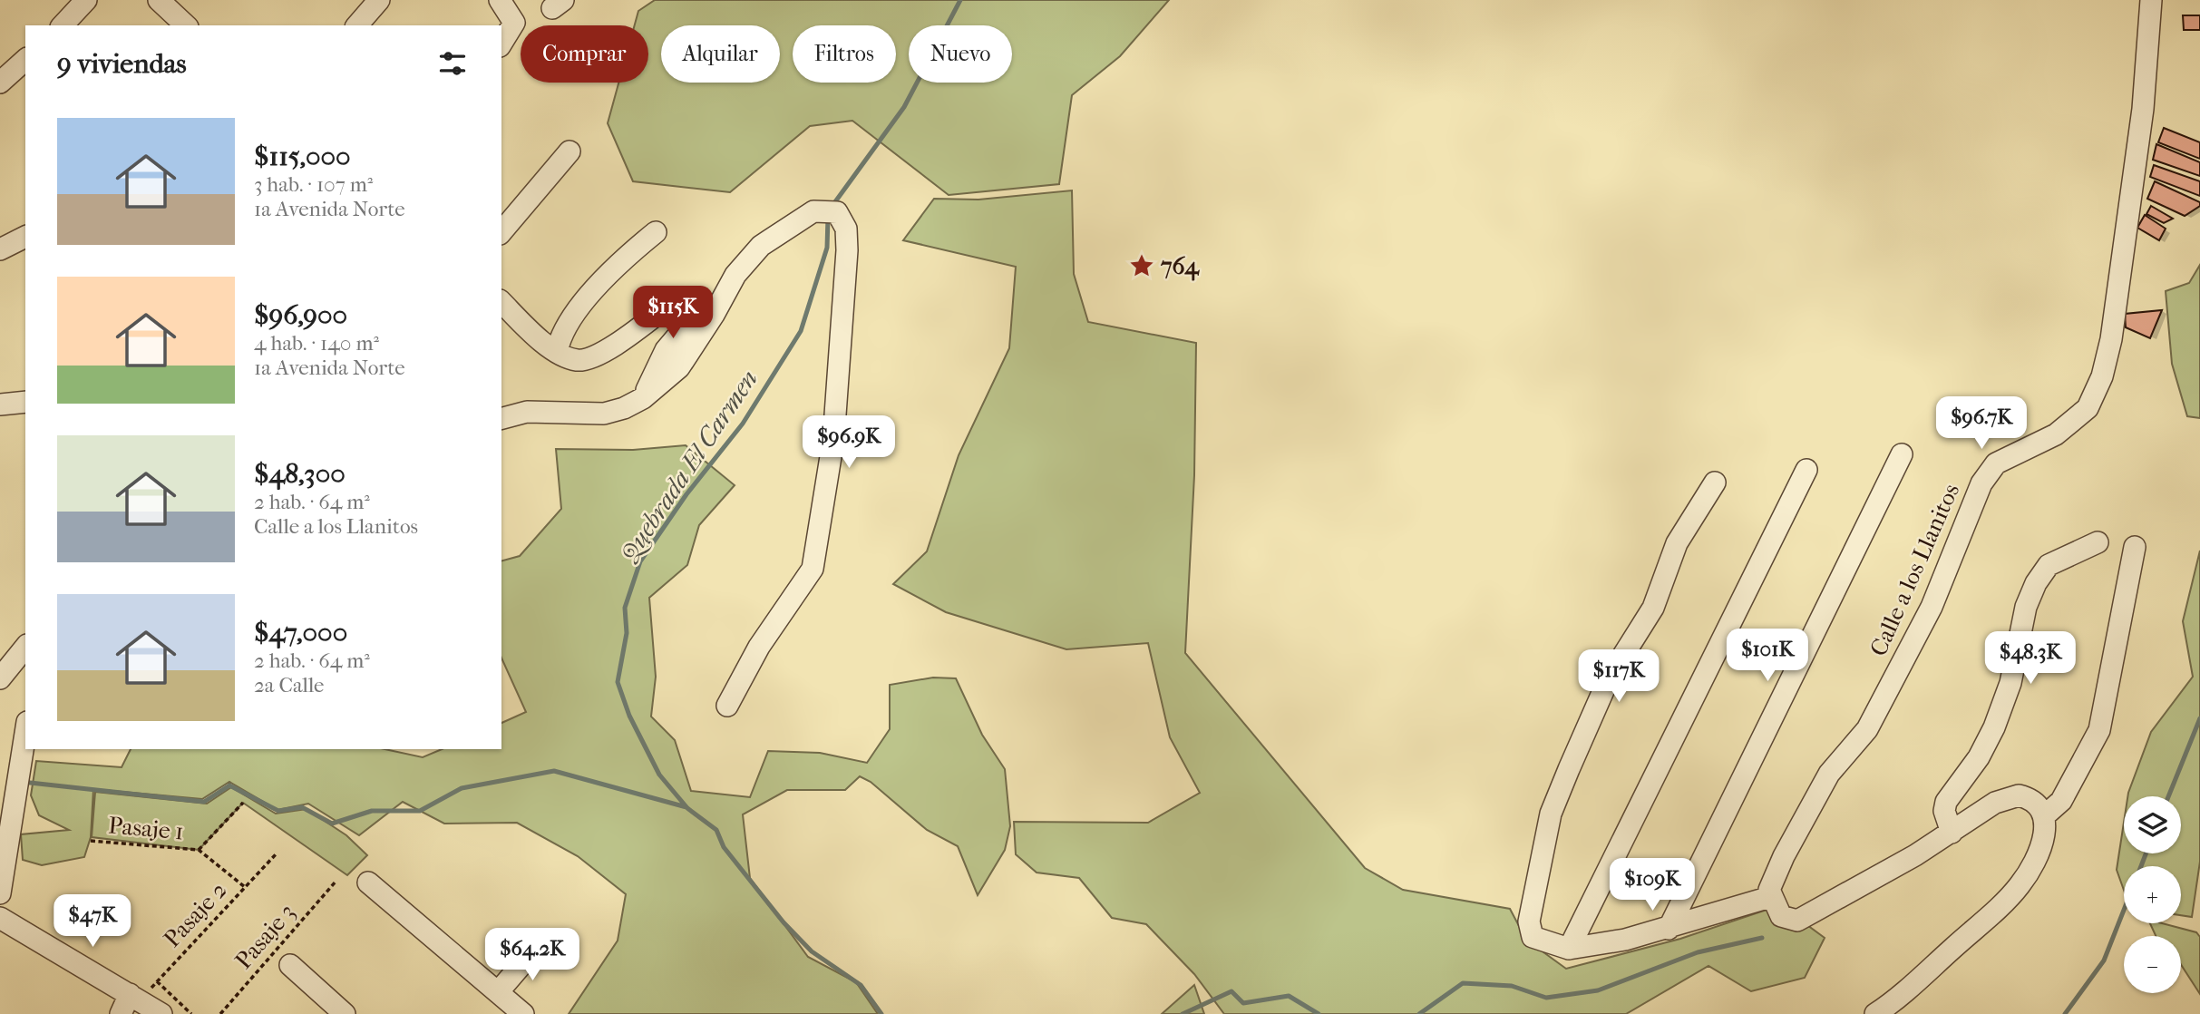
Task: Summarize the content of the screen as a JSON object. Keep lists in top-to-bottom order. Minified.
{"streets":{"street":["Calle a los Llanitos"],"path":["Pasaje 1","Pasaje 2","Pasaje 3"]},"crossings":[["Pasaje 1","Pasaje 2"]],"water":["Quebrada El Carmen"],"places":{"place":["764"]},"page":{"chip":["Comprar","Alquilar","Filtros","Nuevo"],"heading":"9 viviendas","list":[{"name":"$115,000","note":"3 hab. · 107 m² · 1a Avenida Norte"},{"name":"$96,900","note":"4 hab. · 140 m² · 1a Avenida Norte"},{"name":"$48,300","note":"2 hab. · 64 m² · Calle a los Llanitos"},{"name":"$47,000","note":"2 hab. · 64 m² · 2a Calle"}],"price":["$115K","$96.7K","$96.9K","$101K","$48.3K","$117K","$109K","$47K","$64.2K"],"map_buttons":["+","−"]}}
